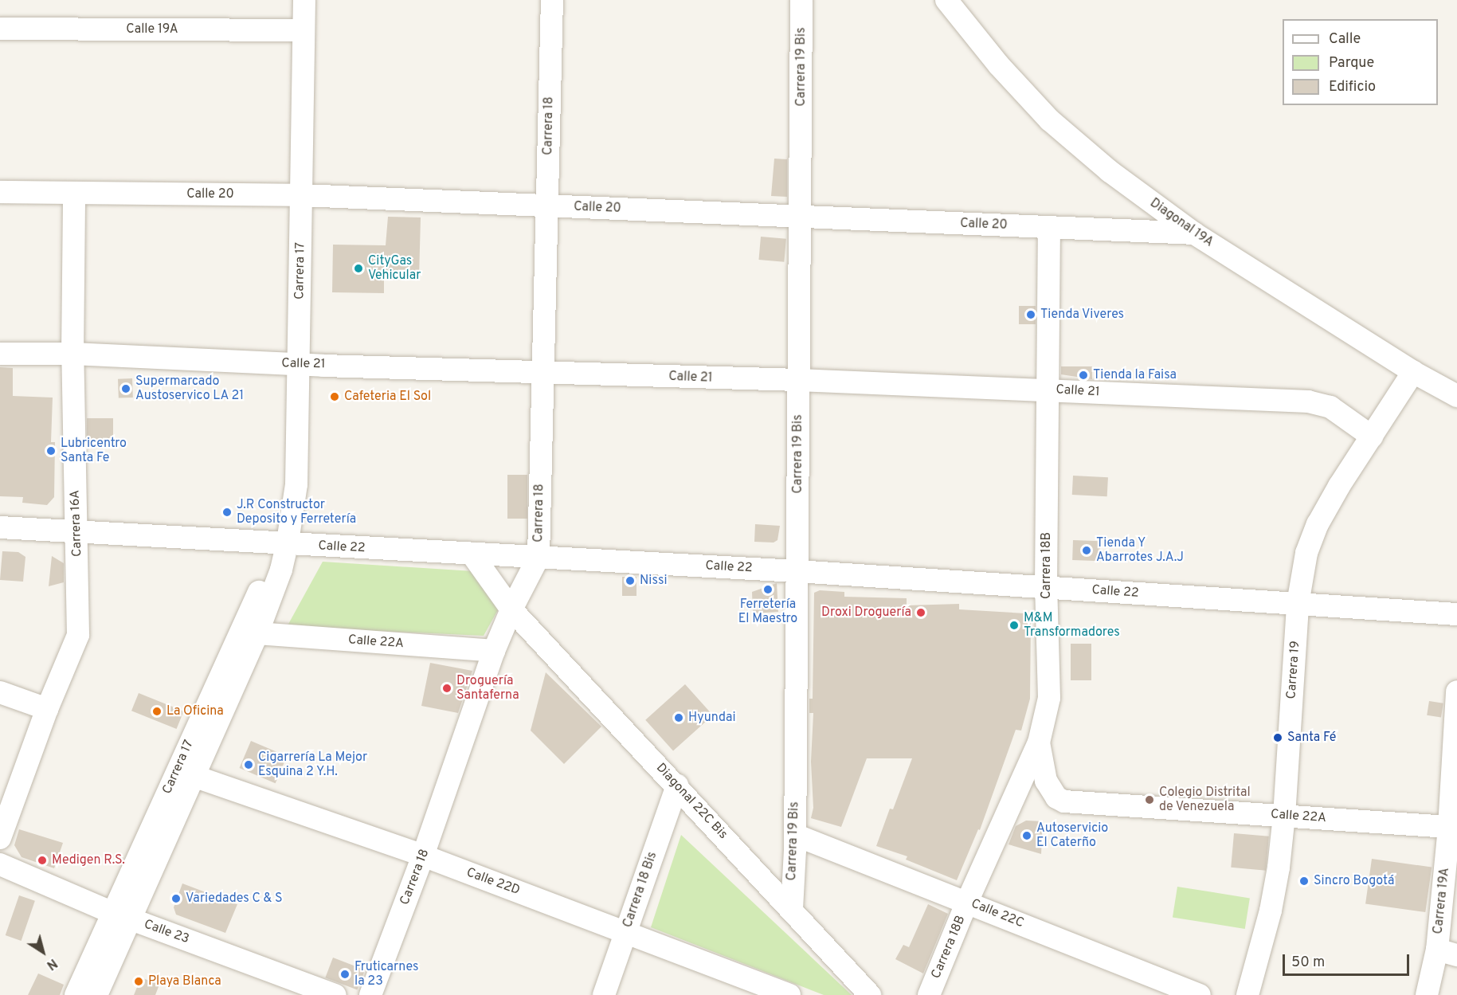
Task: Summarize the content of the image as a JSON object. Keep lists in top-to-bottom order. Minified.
{"streets":{"street":["Calle 19A","Carrera 19 Bis","Carrera 18","Calle 20","Diagonal 19A","Carrera 17","Calle 21","Carrera 16A","Calle 22","Carrera 18B","Calle 22A","Carrera 19","Diagonal 22C Bis","Calle 22D","Carrera 18 Bis","Carrera 19A","Calle 22C","Calle 23"]},"crossings":[["Calle 19A","Carrera 17"],["Carrera 19 Bis","Calle 20"],["Carrera 19 Bis","Calle 21"],["Carrera 19 Bis","Calle 22"],["Carrera 19 Bis","Diagonal 22C Bis"],["Carrera 19 Bis","Calle 22C"],["Carrera 18","Calle 20"],["Carrera 18","Calle 21"],["Carrera 18","Calle 22"],["Carrera 18","Calle 22A"],["Carrera 18","Diagonal 22C Bis"],["Carrera 18","Calle 22D"],["Calle 20","Diagonal 19A"],["Calle 20","Carrera 17"],["Calle 20","Carrera 16A"],["Calle 20","Carrera 18B"],["Diagonal 19A","Carrera 19"],["Carrera 17","Calle 21"],["Carrera 17","Calle 22"],["Carrera 17","Calle 22A"],["Carrera 17","Calle 22D"],["Carrera 17","Calle 23"],["Calle 21","Carrera 16A"],["Calle 21","Carrera 18B"],["Calle 21","Carrera 19"],["Carrera 16A","Calle 22"],["Calle 22","Carrera 18B"],["Calle 22","Carrera 19"],["Calle 22","Diagonal 22C Bis"],["Carrera 18B","Calle 22A"],["Carrera 18B","Calle 22C"],["Calle 22A","Carrera 19"],["Calle 22A","Carrera 19A"],["Diagonal 22C Bis","Carrera 18 Bis"],["Calle 22D","Carrera 18 Bis"]],"places":["CityGas Vehicular","Tienda Viveres","Tienda la Faisa","Supermarcado Austoservico LA 21","Cafeteria El Sol","Lubricentro Santa Fe","J.R Constructor Deposito y Ferretería","Tienda Y Abarrotes J.A.J","Nissi","Ferretería El Maestro","Droxi Droguería","M&M Transformadores","Droguería Santaferna","La Oficina","Hyundai","Santa Fé","Cigarrería La Mejor Esquina 2 Y.H.","Colegio Distrital de Venezuela","Autoservicio El Caterño","Medigen R.S.","Sincro Bogotá","Variedades C & S","Fruticarnes la 23","Playa Blanca"],"legend":["Calle","Parque","Edificio"],"scale_bar":"50 m","north":"bottom right"}
